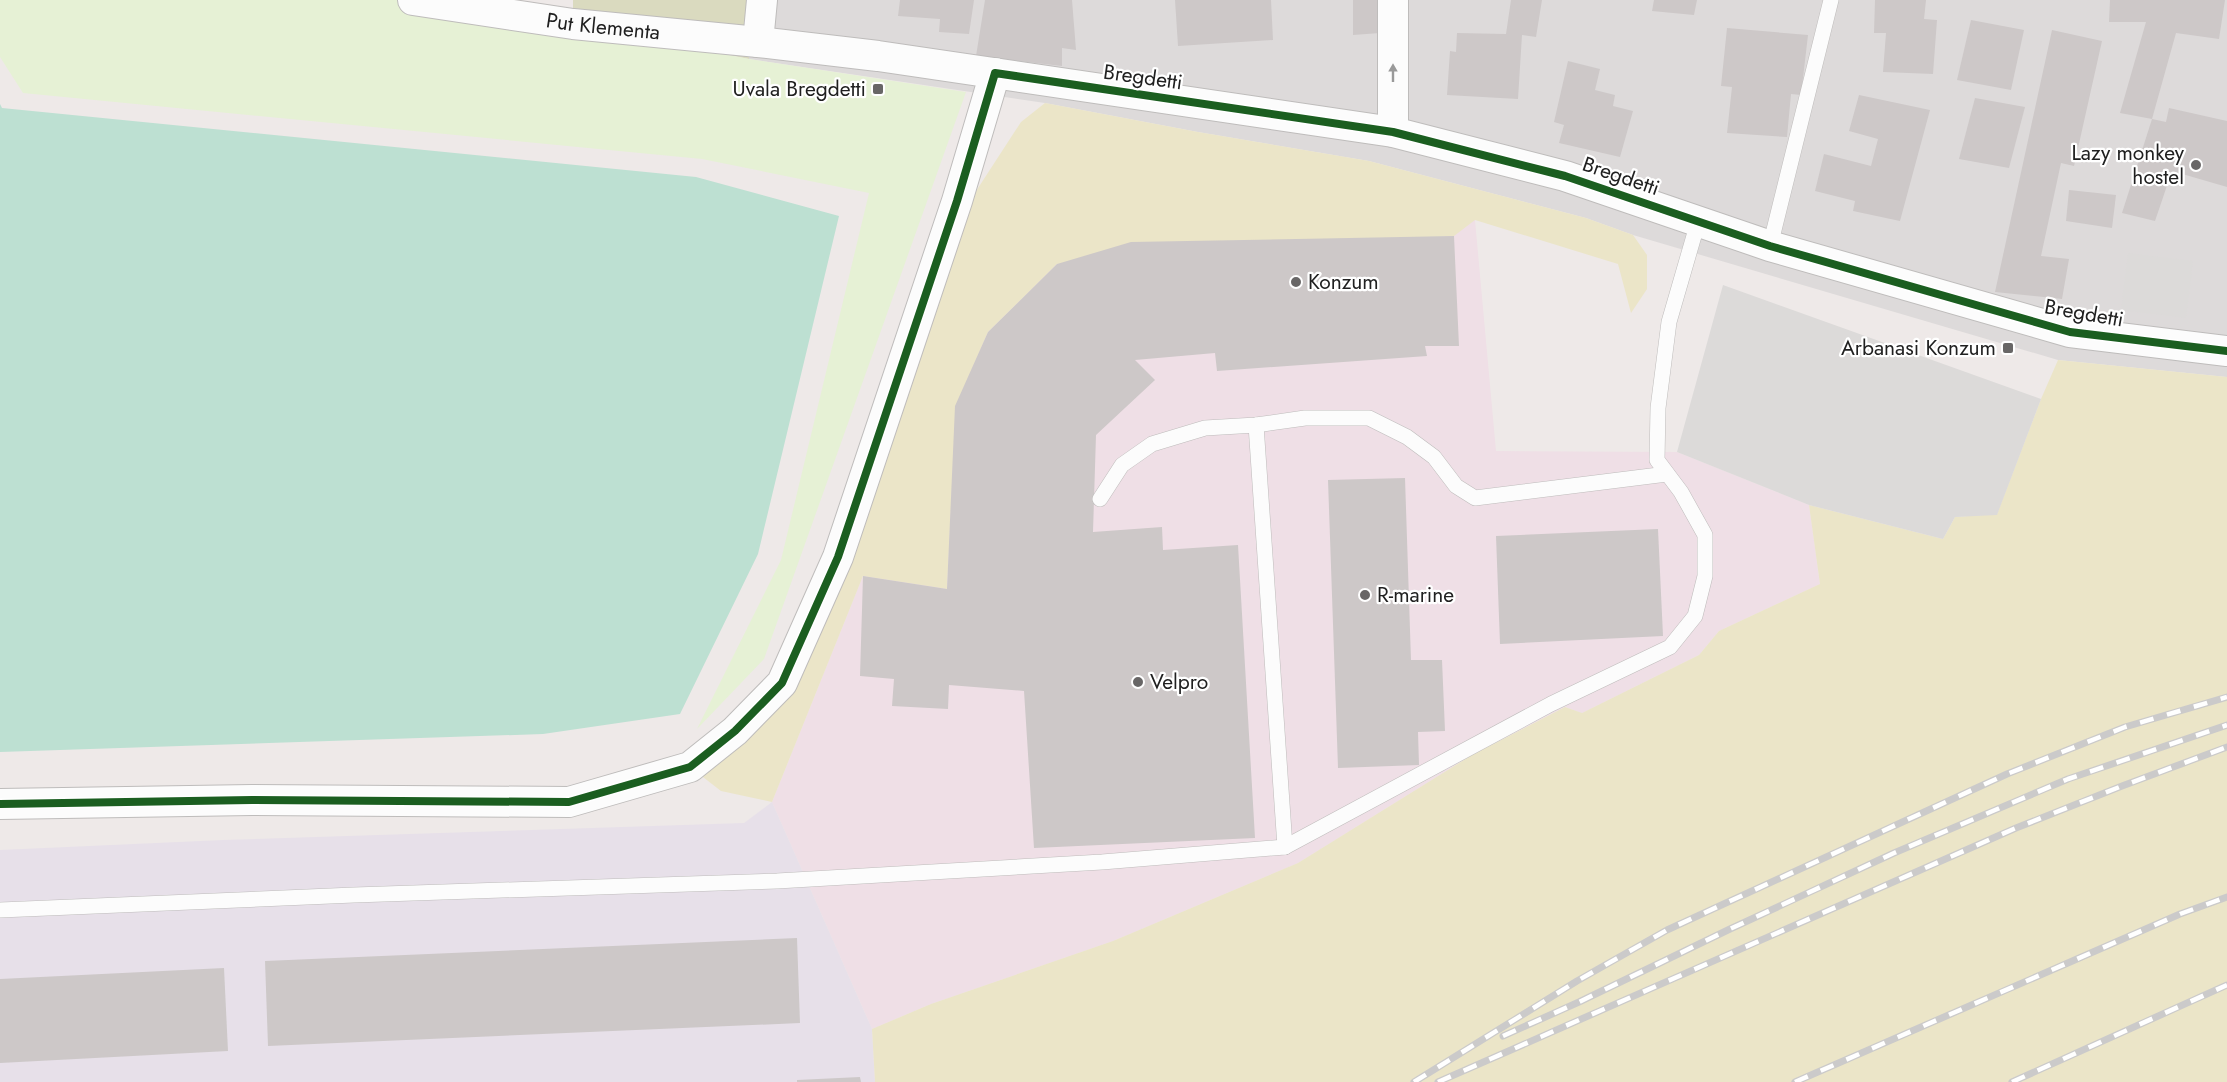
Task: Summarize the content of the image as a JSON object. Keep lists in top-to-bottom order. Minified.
{"streets":{"street":["Put Klementa","Bregdetti"]},"crossings":[["Put Klementa","Bregdetti"]],"places":{"transit":["Uvala Bregdetti","Arbanasi Konzum"],"other":["Lazy monkey hostel","Konzum","R-marine","Velpro"]}}
